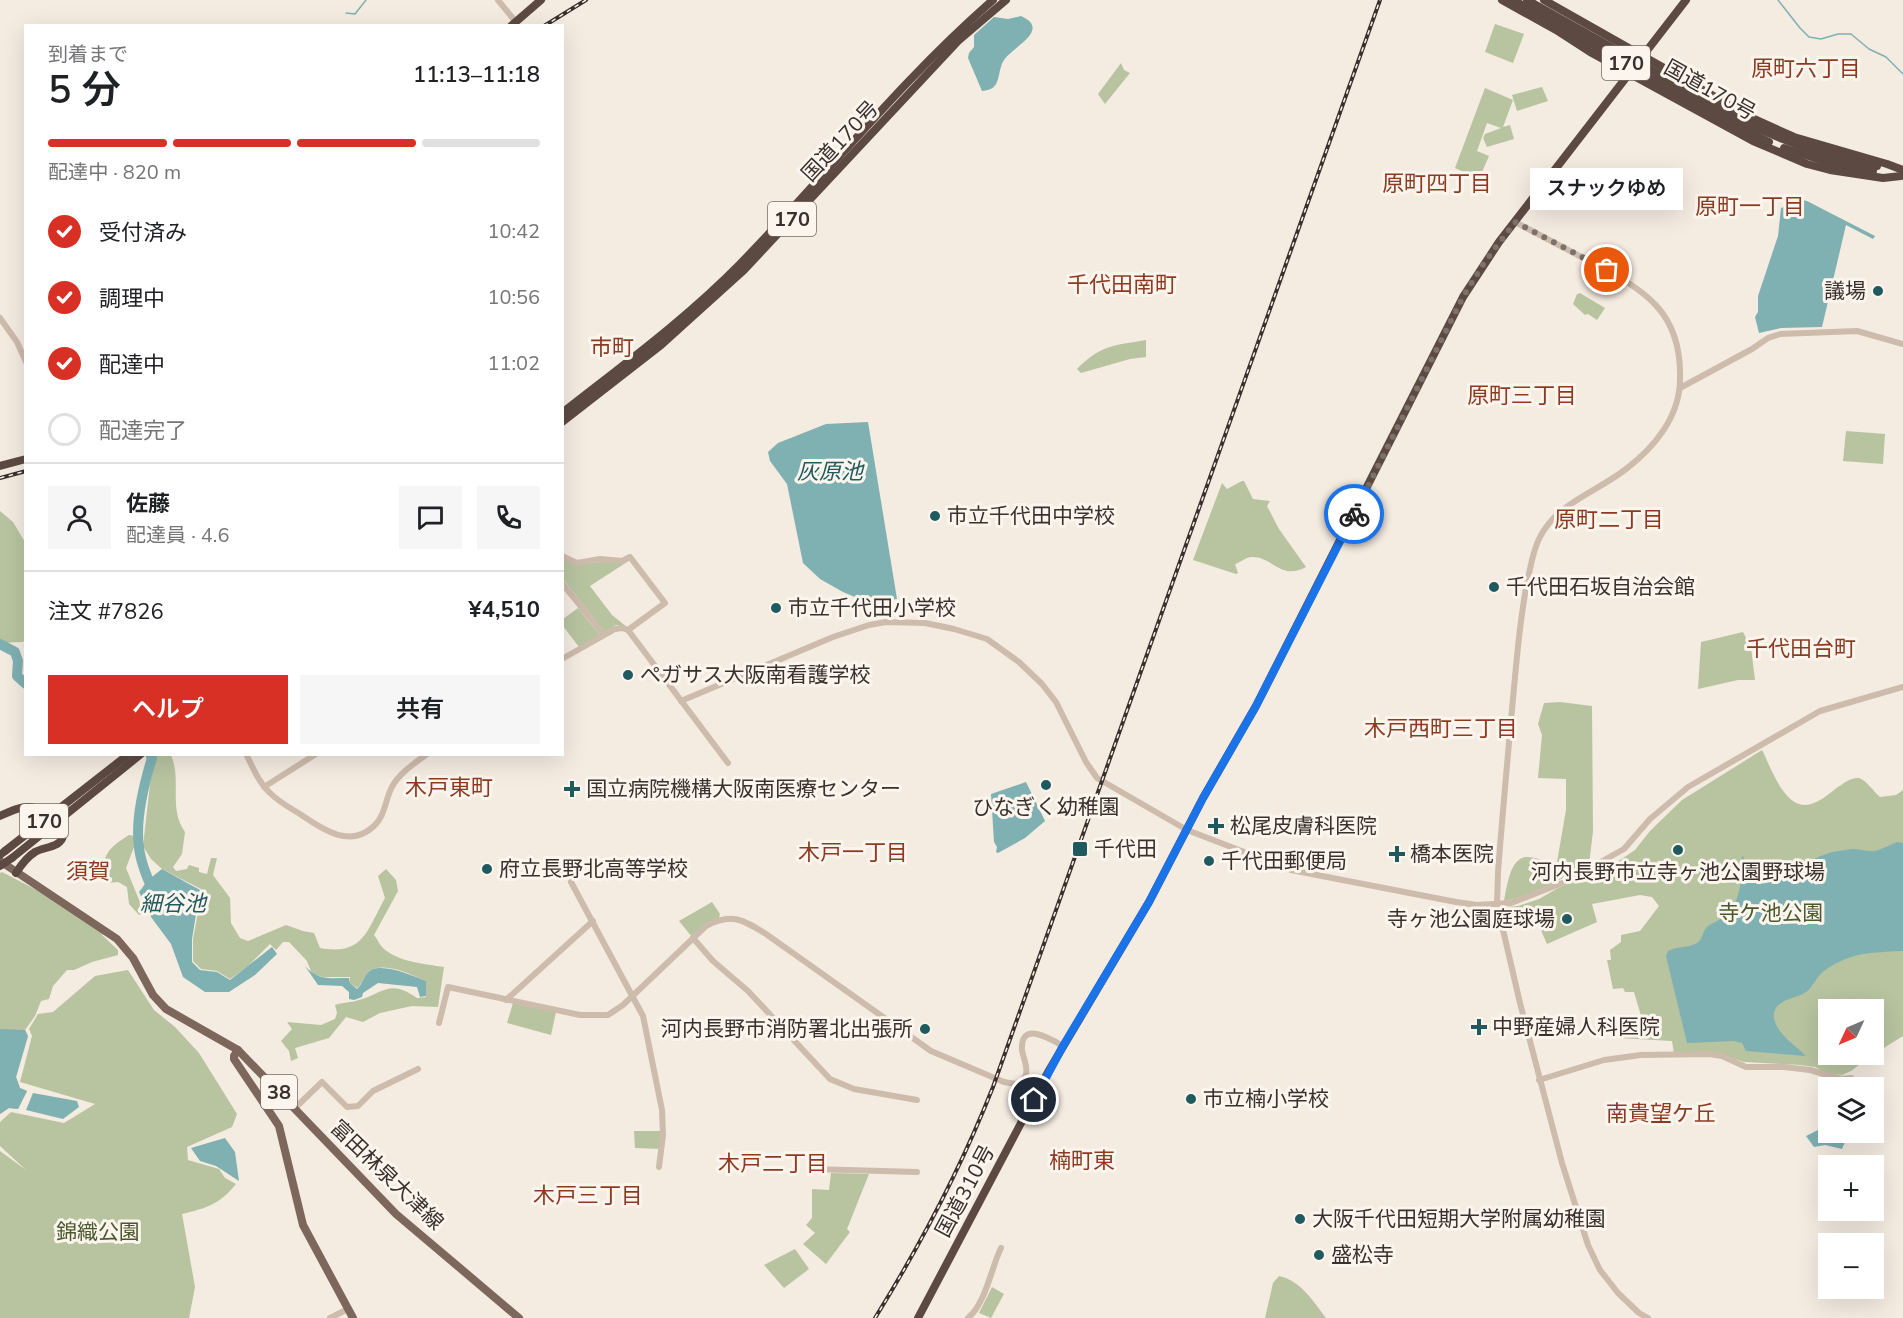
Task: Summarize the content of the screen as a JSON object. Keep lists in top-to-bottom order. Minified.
{"streets":{"highway":["170","国道170号","国道310号"],"main road":["38","富田林泉大津線"]},"crossings":[["170","富田林泉大津線"],["38","富田林泉大津線"]],"districts":["原町六丁目","原町四丁目","原町一丁目","千代田南町","市町","原町三丁目","原町二丁目","千代田台町","木戸西町三丁目","木戸東町","木戸一丁目","須賀","南貴望ケ丘","楠町東","木戸二丁目","木戸三丁目"],"water":["灰原池","細谷池"],"parks":["寺ケ池公園","錦織公園"],"places":{"other":["スナックゆめ","議場","市立千代田中学校","千代田石坂自治会館","市立千代田小学校","ぺガサス大阪南看護学校","ひなぎく幼稚園","河内長野市立寺ヶ池公園野球場","千代田郵便局","府立長野北高等学校","寺ヶ池公園庭球場","河内長野市消防署北出張所","市立楠小学校","大阪千代田短期大学附属幼稚園","盛松寺"],"health":["国立病院機構大阪南医療センター","松尾皮膚科医院","橋本医院","中野産婦人科医院"],"transit":["千代田"]},"north":"bottom left","page":{"heading":["5 分","到着まで","11:13–11:18"],"panel":["佐藤","配達員 · 4.6","注文 #7826","¥4,510"],"bar":"配達中 · 820 m","bubble":"スナックゆめ","list":[["受付済み","10:42"],["調理中","10:56"],["配達中","11:02"],"配達完了"],"buttons":["ヘルプ","共有"],"map_buttons":["+","−"]}}
